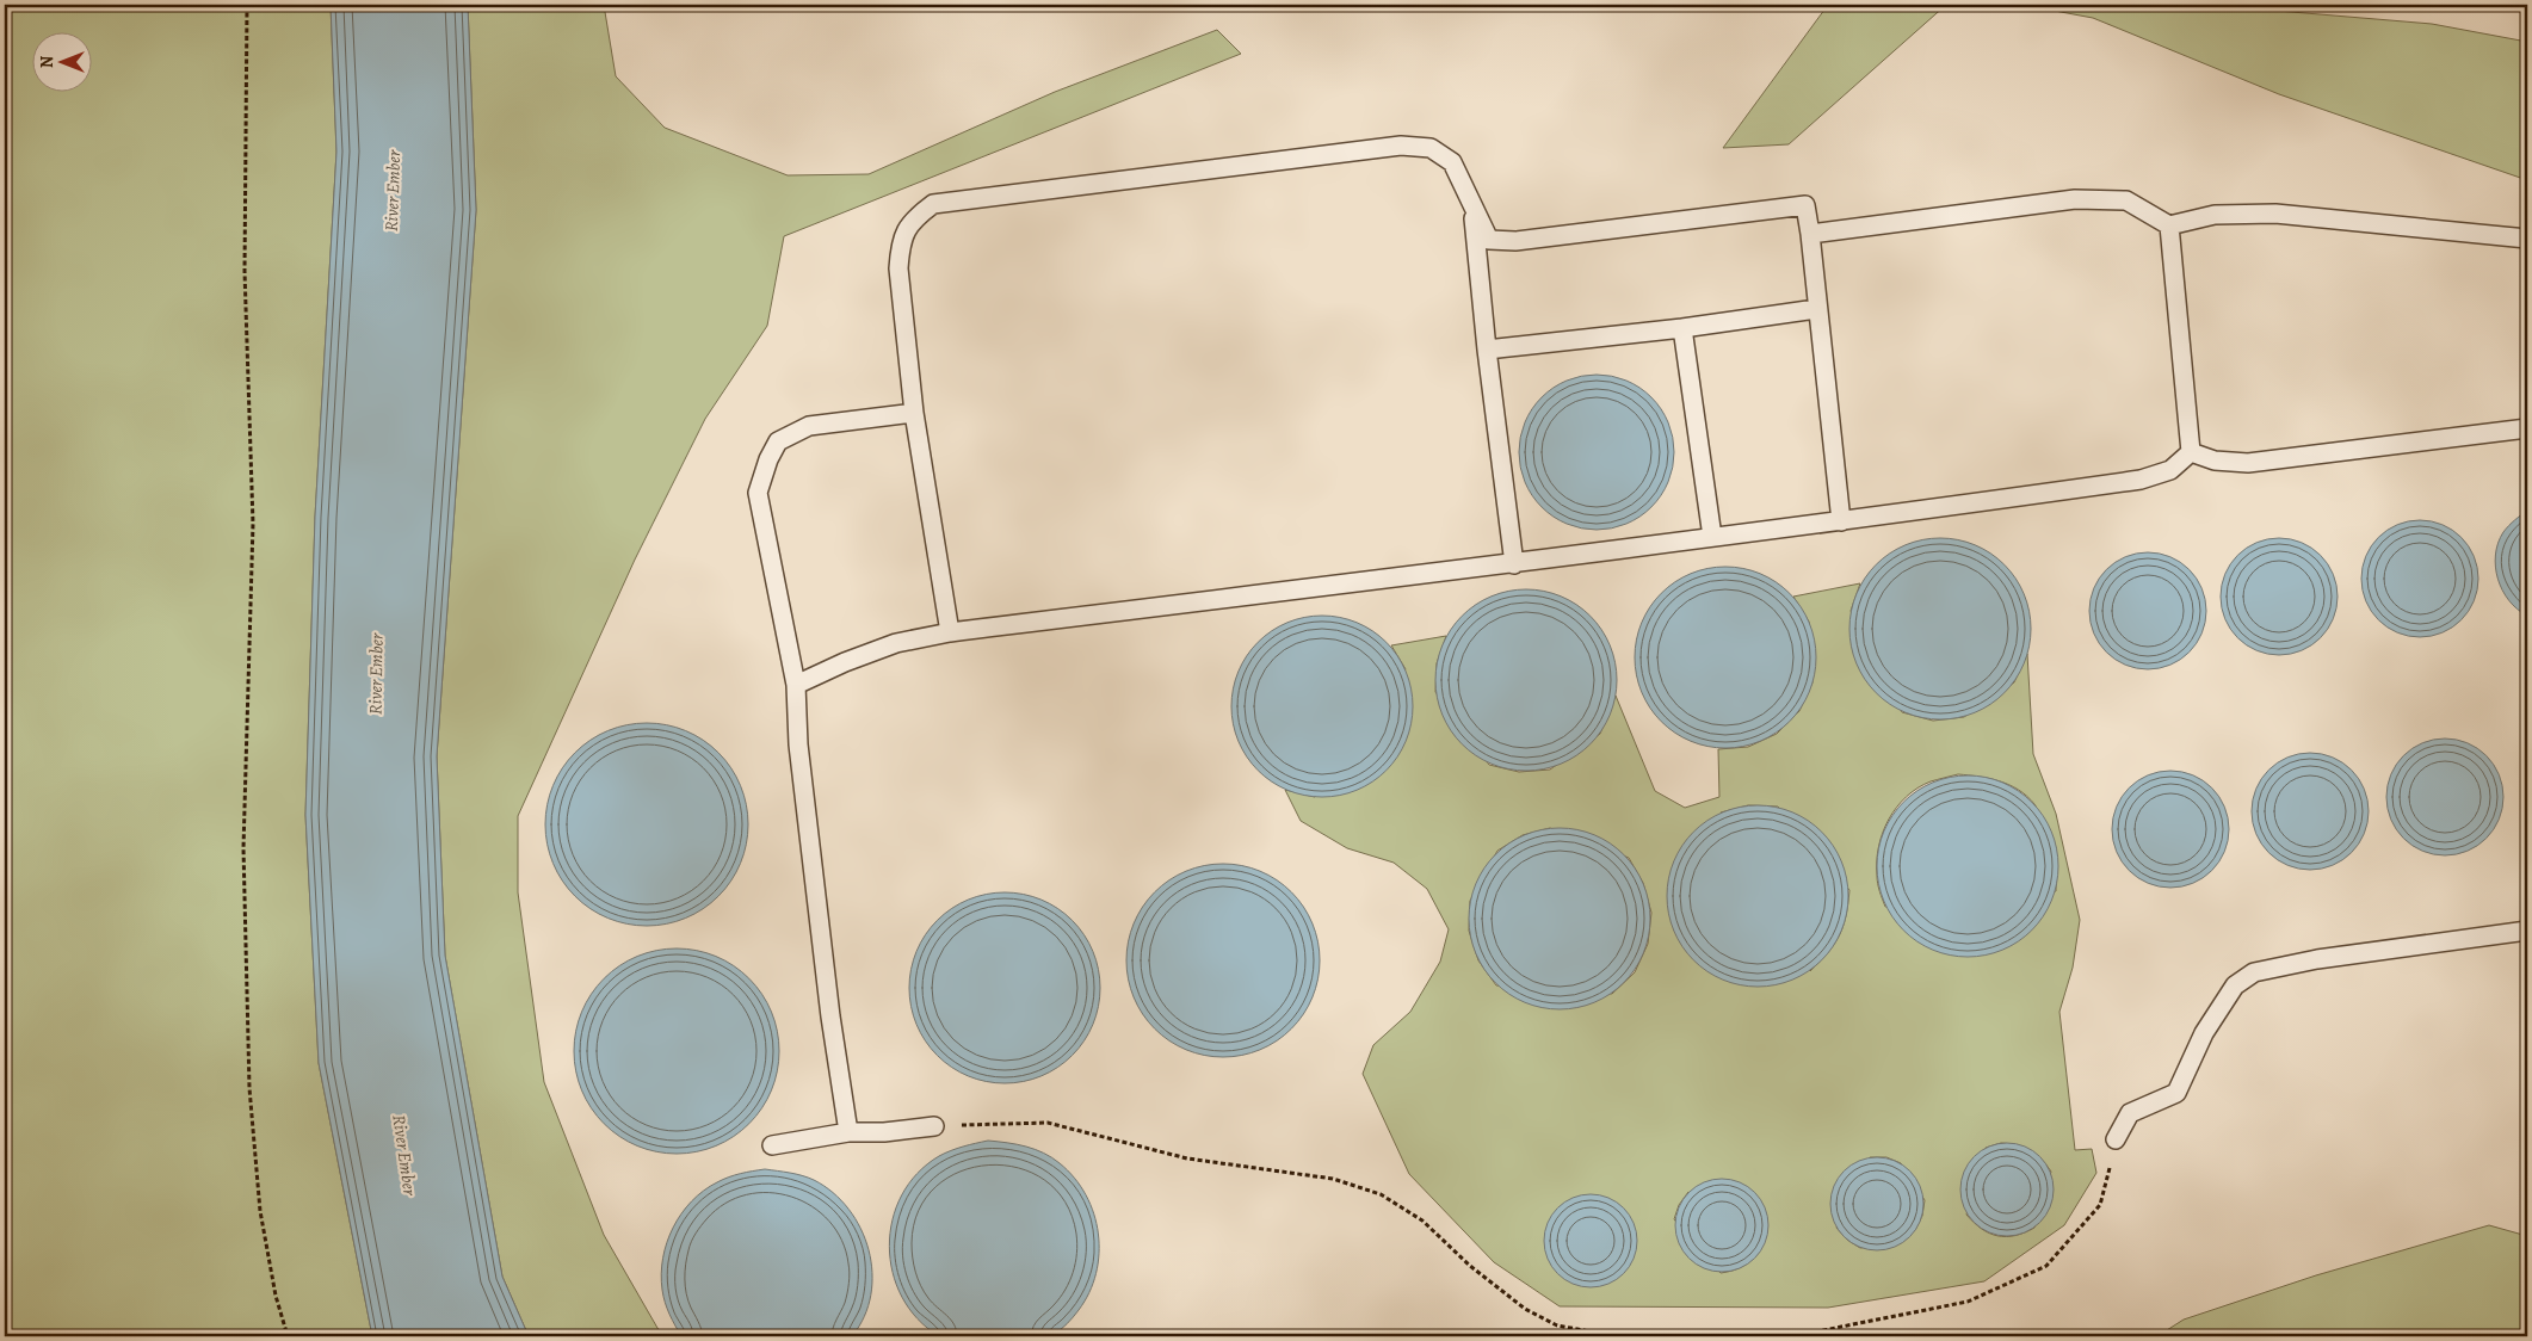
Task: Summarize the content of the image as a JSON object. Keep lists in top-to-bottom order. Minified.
{"water":["River Ember"],"north":"left"}
